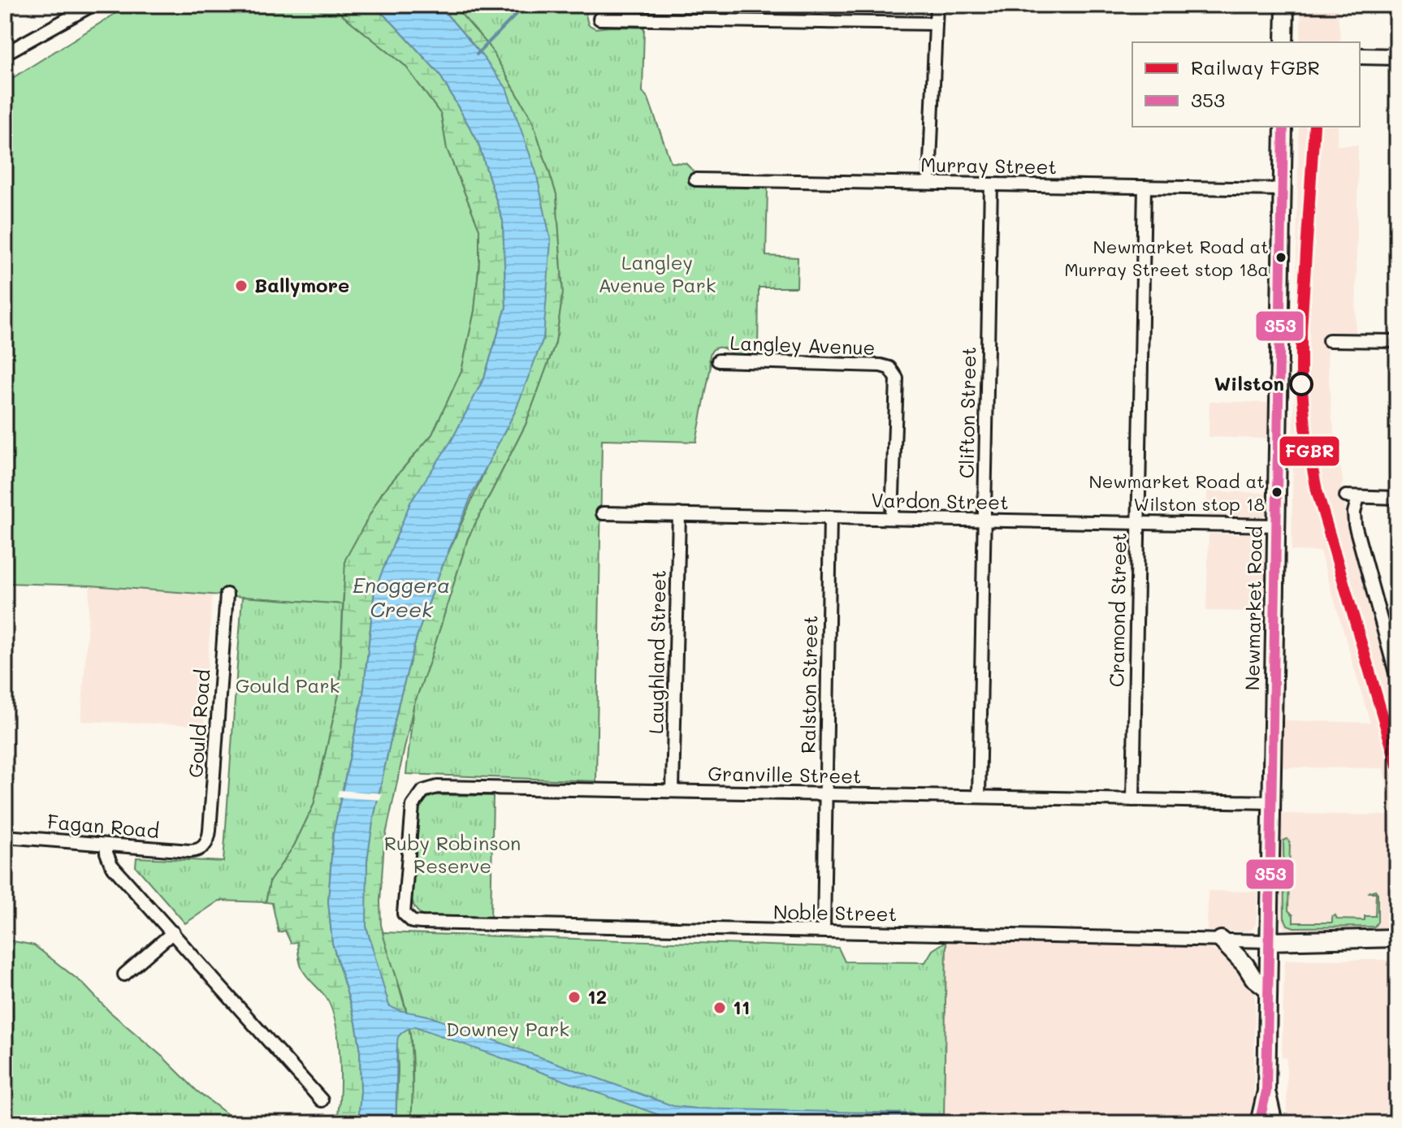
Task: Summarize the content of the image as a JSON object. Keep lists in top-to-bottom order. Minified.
{"streets":{"main road":["Newmarket Road"],"street":["Murray Street","Langley Avenue","Clifton Street","Vardon Street","Cramond Street","Laughland Street","Ralston Street","Gould Road","Granville Street","Fagan Road","Noble Street"]},"crossings":[["Murray Street","Clifton Street"],["Murray Street","Newmarket Road"],["Murray Street","Cramond Street"],["Langley Avenue","Vardon Street"],["Clifton Street","Vardon Street"],["Clifton Street","Granville Street"],["Vardon Street","Newmarket Road"],["Vardon Street","Cramond Street"],["Vardon Street","Laughland Street"],["Vardon Street","Ralston Street"],["Newmarket Road","Granville Street"],["Newmarket Road","Noble Street"],["Cramond Street","Granville Street"],["Laughland Street","Granville Street"],["Ralston Street","Granville Street"],["Ralston Street","Noble Street"],["Gould Road","Fagan Road"],["Granville Street","Noble Street"]],"water":["Enoggera Creek"],"parks":["Langley Avenue Park","Gould Park","Ruby Robinson Reserve","Downey Park"],"places":["Newmarket Road at Murray Street stop 18a","Ballymore","Wilston","Newmarket Road at Wilston stop 18","12","11"],"lines":["rail line FGBR","transit line 353"],"legend":["Railway FGBR","353"]}
